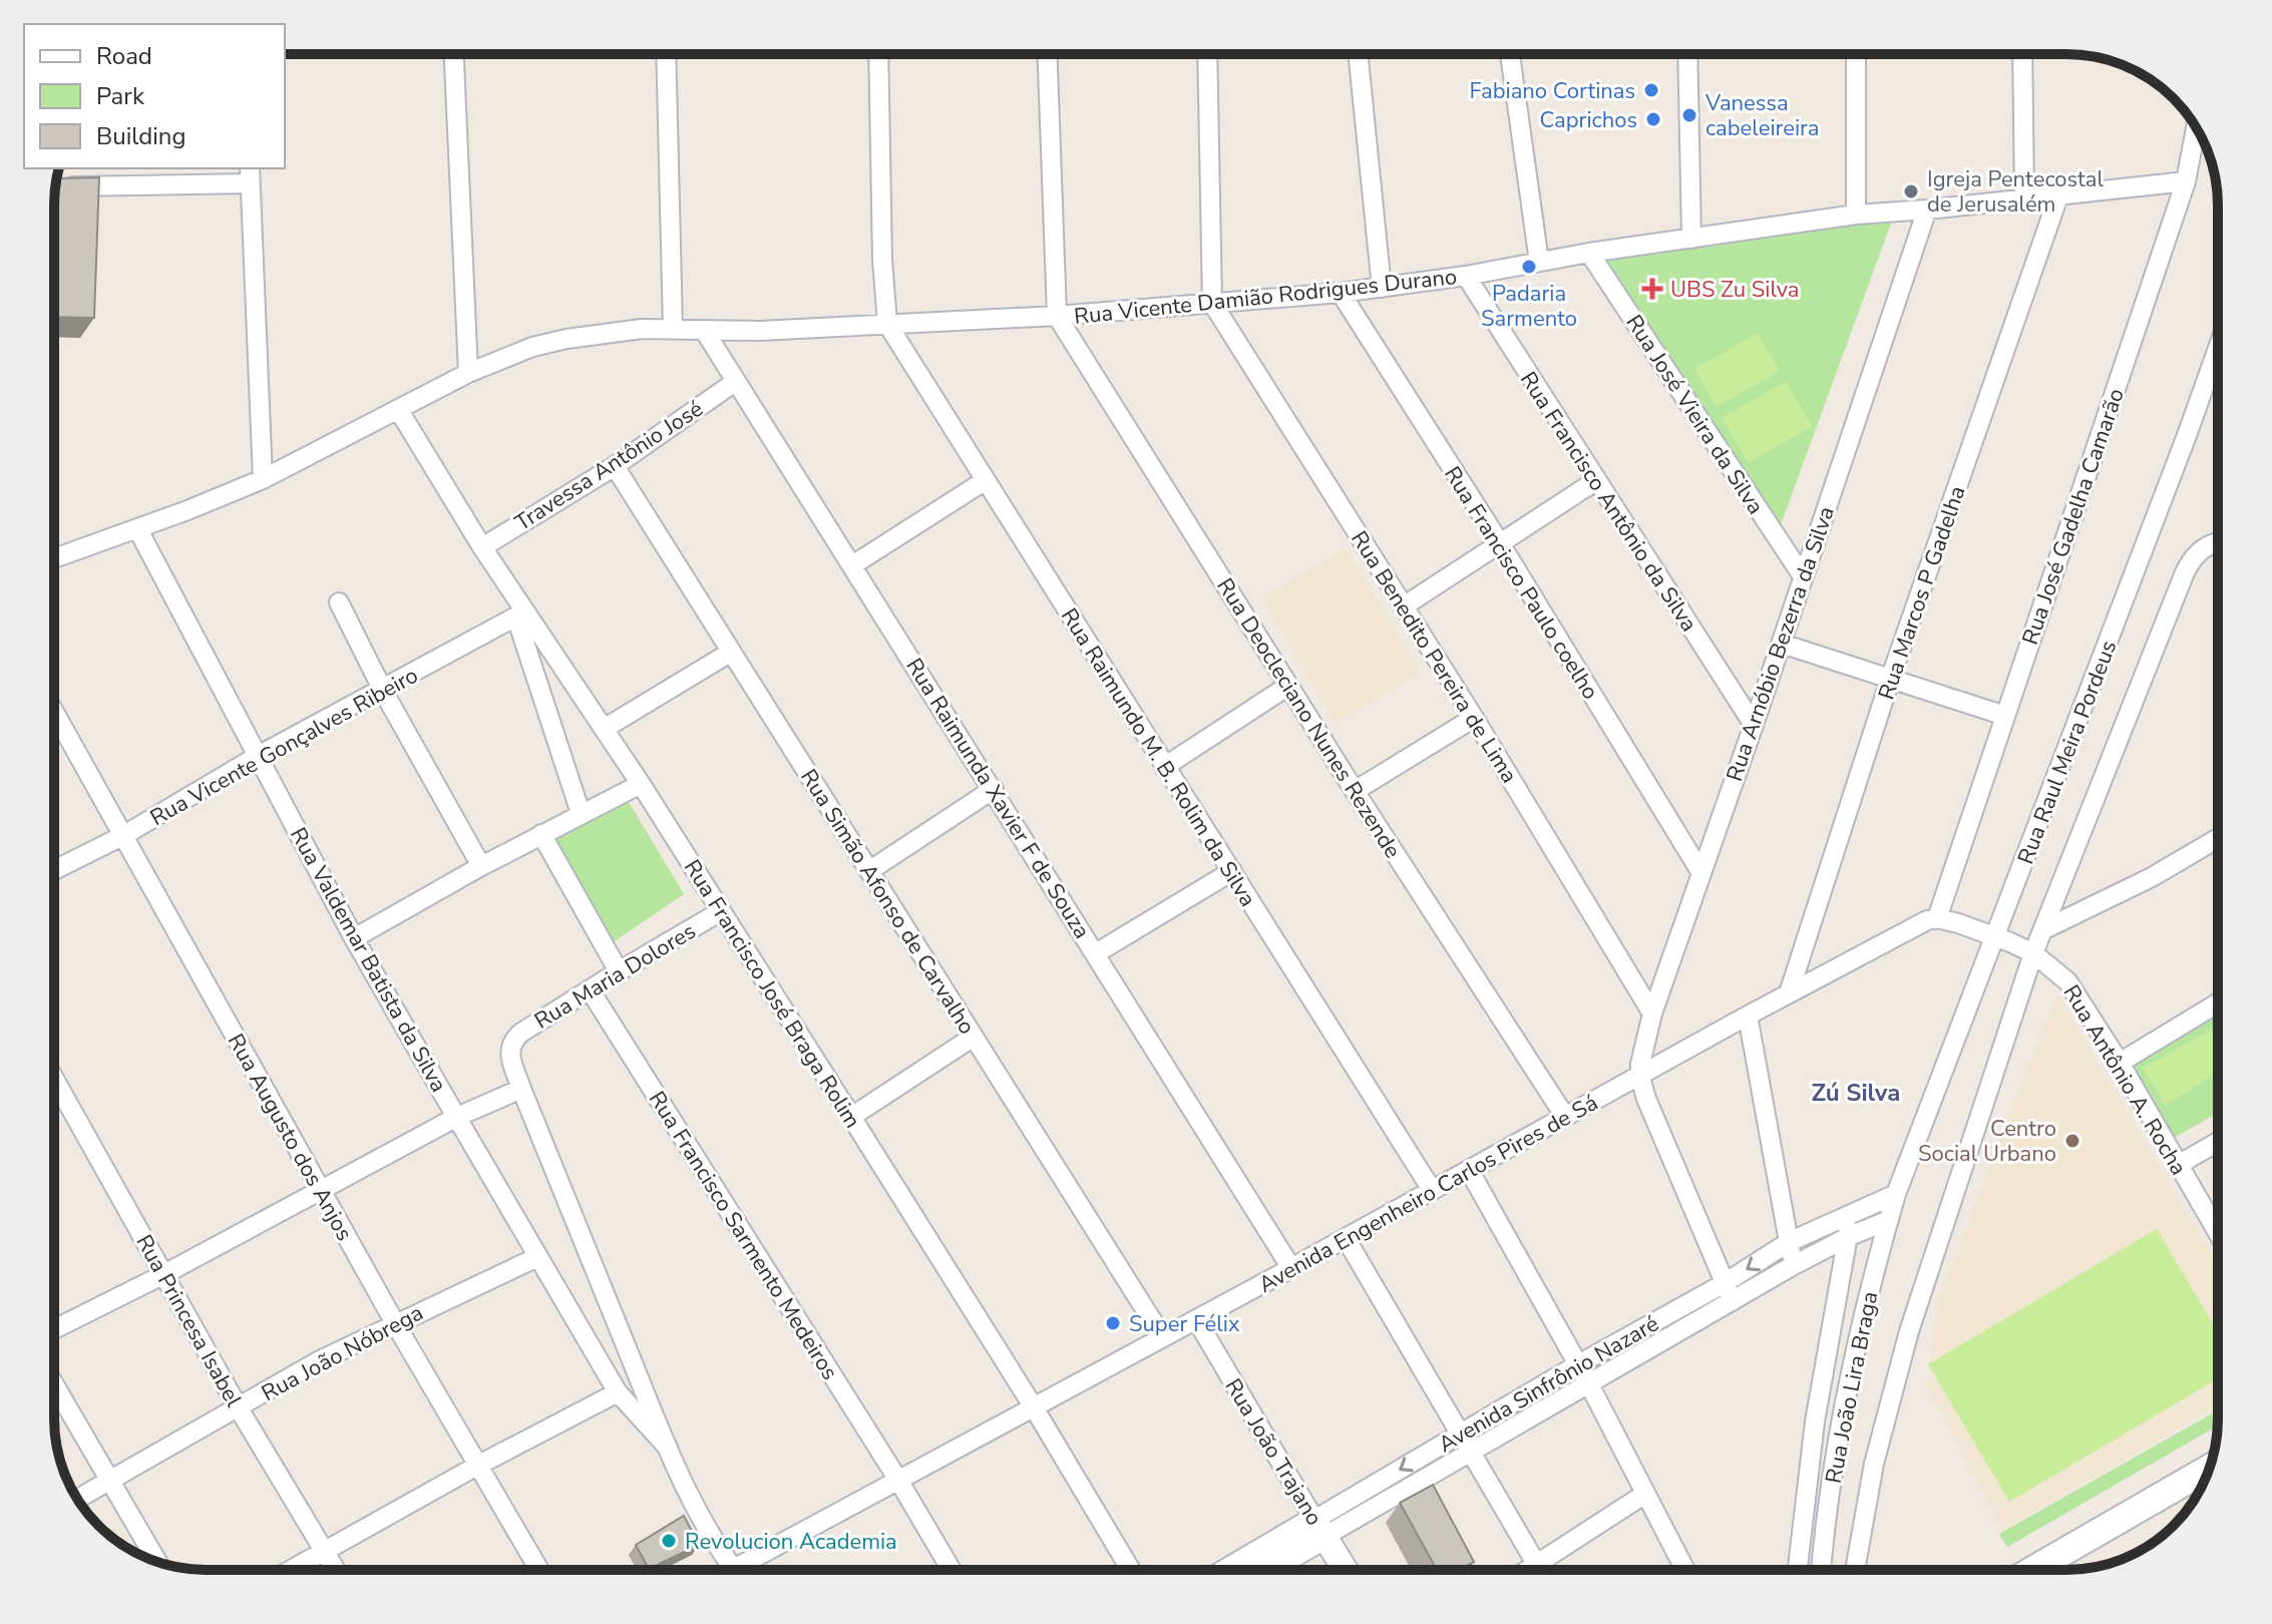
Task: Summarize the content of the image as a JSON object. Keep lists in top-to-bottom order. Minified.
{"streets":{"street":["Rua Vicente Damião Rodrigues Durano","Rua José Vieira da Silva","Travessa Antônio José","Rua Francisco Antônio da Silva","Rua José Gadelha Camarão","Rua Francisco Paulo coelho","Rua Marcos P Gadelha","Rua Arnóbio Bezerra da Silva","Rua Benedito Pereira de Lima","Rua Deocleciano Nunes Rezende","Rua Vicente Gonçalves Ribeiro","Rua Raul Meira Pordeus","Rua Raimundo M. B. Rolim da Silva","Rua Raimunda Xavier F de Souza","Rua Simão Afonso de Carvalho","Rua Valdemar Batista da Silva","Rua Maria Dolores","Rua Francisco José Braga Rolim","Rua Antônio A. Rocha","Rua Augusto dos Anjos","Avenida Engenheiro Carlos Pires de Sá","Rua Francisco Sarmento Medeiros","Rua Princesa Isabel","Rua João Nóbrega","Avenida Sinfrônio Nazaré","Rua João Lira Braga","Rua João Trajano"]},"crossings":[["Rua Vicente Damião Rodrigues Durano","Rua José Vieira da Silva"],["Rua Vicente Damião Rodrigues Durano","Rua Francisco Antônio da Silva"],["Rua Vicente Damião Rodrigues Durano","Rua José Gadelha Camarão"],["Rua Vicente Damião Rodrigues Durano","Rua Francisco Paulo coelho"],["Rua Vicente Damião Rodrigues Durano","Rua Marcos P Gadelha"],["Rua Vicente Damião Rodrigues Durano","Rua Arnóbio Bezerra da Silva"],["Rua Vicente Damião Rodrigues Durano","Rua Benedito Pereira de Lima"],["Rua Vicente Damião Rodrigues Durano","Rua Deocleciano Nunes Rezende"],["Rua Vicente Damião Rodrigues Durano","Rua Raimundo M. B. Rolim da Silva"],["Rua Vicente Damião Rodrigues Durano","Rua Raimunda Xavier F de Souza"],["Rua Vicente Damião Rodrigues Durano","Rua Valdemar Batista da Silva"],["Rua Vicente Damião Rodrigues Durano","Rua Francisco José Braga Rolim"],["Rua José Vieira da Silva","Rua Arnóbio Bezerra da Silva"],["Travessa Antônio José","Rua Raimunda Xavier F de Souza"],["Travessa Antônio José","Rua Simão Afonso de Carvalho"],["Travessa Antônio José","Rua Francisco José Braga Rolim"],["Rua Francisco Antônio da Silva","Rua Arnóbio Bezerra da Silva"],["Rua José Gadelha Camarão","Rua Antônio A. Rocha"],["Rua José Gadelha Camarão","Avenida Engenheiro Carlos Pires de Sá"],["Rua Francisco Paulo coelho","Rua Arnóbio Bezerra da Silva"],["Rua Marcos P Gadelha","Avenida Engenheiro Carlos Pires de Sá"],["Rua Arnóbio Bezerra da Silva","Rua Benedito Pereira de Lima"],["Rua Arnóbio Bezerra da Silva","Avenida Engenheiro Carlos Pires de Sá"],["Rua Deocleciano Nunes Rezende","Avenida Engenheiro Carlos Pires de Sá"],["Rua Vicente Gonçalves Ribeiro","Rua Valdemar Batista da Silva"],["Rua Vicente Gonçalves Ribeiro","Rua Francisco José Braga Rolim"],["Rua Vicente Gonçalves Ribeiro","Rua Augusto dos Anjos"],["Rua Raul Meira Pordeus","Rua Antônio A. Rocha"],["Rua Raul Meira Pordeus","Avenida Sinfrônio Nazaré"],["Rua Raul Meira Pordeus","Rua João Lira Braga"],["Rua Raimundo M. B. Rolim da Silva","Avenida Engenheiro Carlos Pires de Sá"],["Rua Raimunda Xavier F de Souza","Avenida Engenheiro Carlos Pires de Sá"],["Rua Simão Afonso de Carvalho","Avenida Engenheiro Carlos Pires de Sá"],["Rua Valdemar Batista da Silva","Rua Maria Dolores"],["Rua Maria Dolores","Rua Francisco José Braga Rolim"],["Rua Maria Dolores","Rua Francisco Sarmento Medeiros"],["Rua Francisco José Braga Rolim","Avenida Engenheiro Carlos Pires de Sá"],["Rua Antônio A. Rocha","Avenida Engenheiro Carlos Pires de Sá"],["Rua Augusto dos Anjos","Rua João Nóbrega"],["Avenida Engenheiro Carlos Pires de Sá","Rua Francisco Sarmento Medeiros"],["Avenida Engenheiro Carlos Pires de Sá","Rua João Trajano"],["Rua Princesa Isabel","Rua João Nóbrega"],["Avenida Sinfrônio Nazaré","Rua João Lira Braga"],["Avenida Sinfrônio Nazaré","Rua João Trajano"]],"districts":["Zú Silva"],"places":{"other":["Fabiano Cortinas","Vanessa cabeleireira","Caprichos","Igreja Pentecostal de Jerusalém","Padaria Sarmento","Centro Social Urbano","Super Félix","Revolucion Academia"],"health":["UBS Zu Silva"]},"legend":["Road","Park","Building"]}
